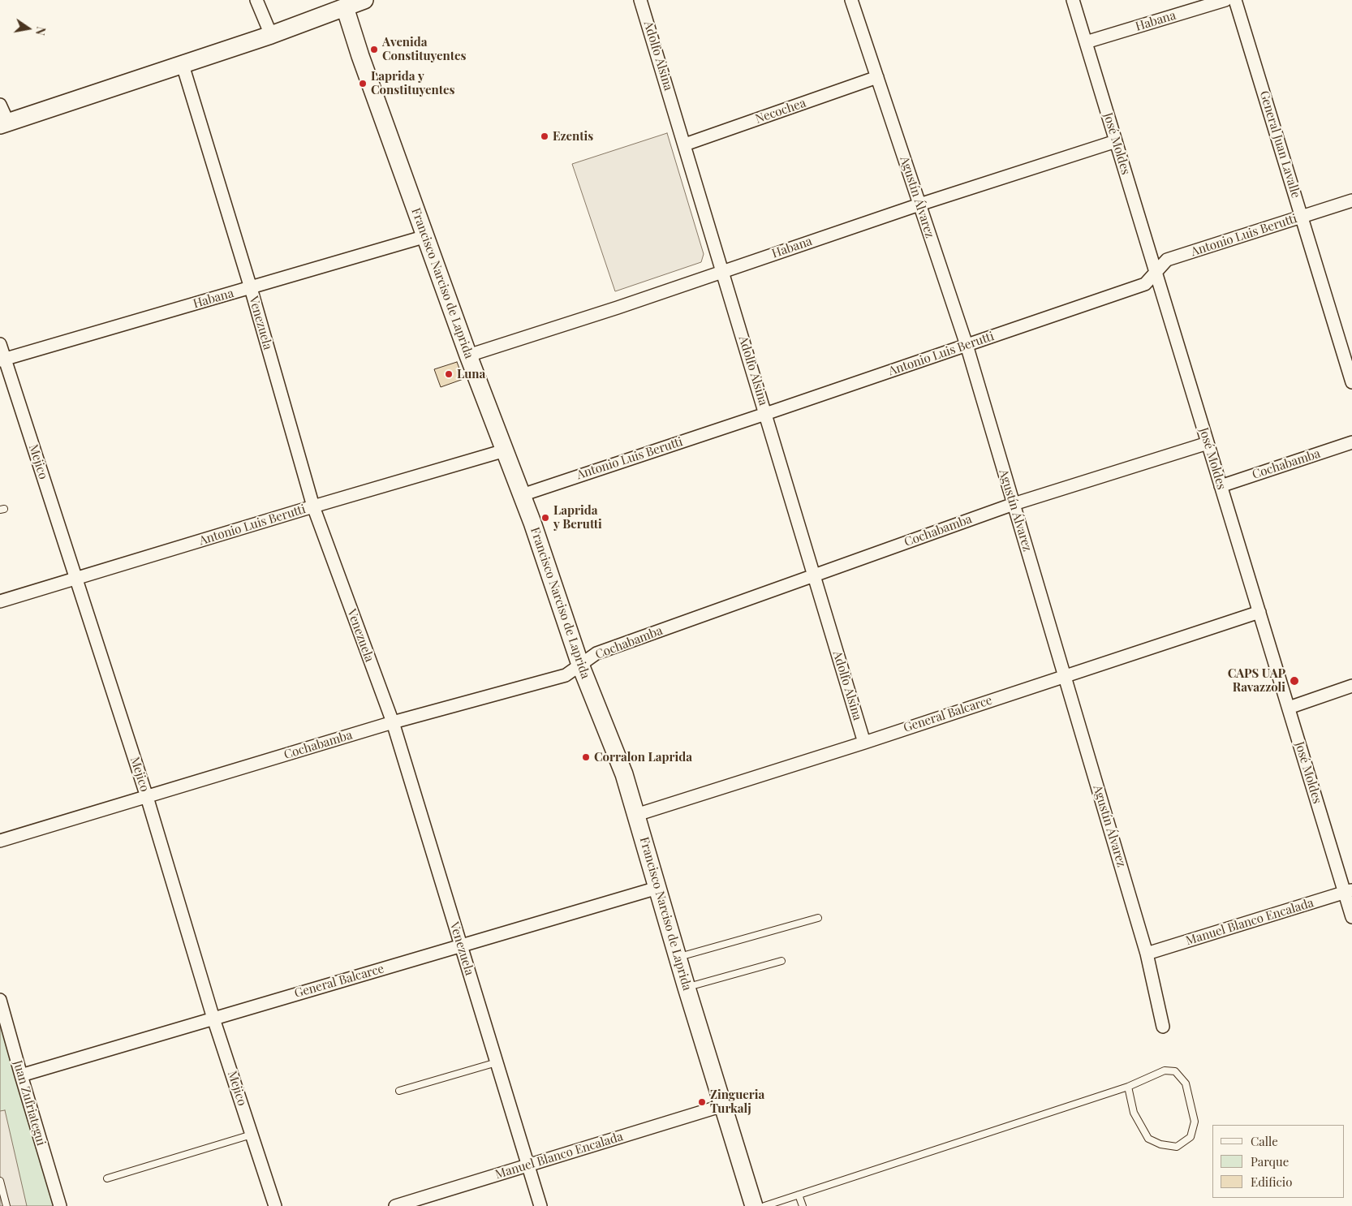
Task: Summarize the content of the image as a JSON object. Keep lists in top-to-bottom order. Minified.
{"streets":{"main road":["Francisco Narciso de Laprida"],"street":["Habana","Adolfo Alsina","Necochea","José Moldes","General Juan Lavalle","Agustín Álvarez","Antonio Luis Berutti","Venezuela","Mejico","Cochabamba","General Balcarce","Manuel Blanco Encalada","Juan Zufriategui"]},"crossings":[["Habana","Adolfo Alsina"],["Habana","José Moldes"],["Habana","Agustín Álvarez"],["Habana","Francisco Narciso de Laprida"],["Habana","Venezuela"],["Habana","Mejico"],["Adolfo Alsina","Necochea"],["Adolfo Alsina","Antonio Luis Berutti"],["Adolfo Alsina","Cochabamba"],["Adolfo Alsina","General Balcarce"],["Necochea","Agustín Álvarez"],["José Moldes","Antonio Luis Berutti"],["José Moldes","Cochabamba"],["José Moldes","General Balcarce"],["José Moldes","Manuel Blanco Encalada"],["General Juan Lavalle","Antonio Luis Berutti"],["Agustín Álvarez","Antonio Luis Berutti"],["Agustín Álvarez","Cochabamba"],["Agustín Álvarez","General Balcarce"],["Agustín Álvarez","Manuel Blanco Encalada"],["Antonio Luis Berutti","Francisco Narciso de Laprida"],["Antonio Luis Berutti","Venezuela"],["Antonio Luis Berutti","Mejico"],["Francisco Narciso de Laprida","Cochabamba"],["Francisco Narciso de Laprida","General Balcarce"],["Francisco Narciso de Laprida","Manuel Blanco Encalada"],["Venezuela","Cochabamba"],["Venezuela","General Balcarce"],["Venezuela","Manuel Blanco Encalada"],["Mejico","Cochabamba"],["Mejico","General Balcarce"],["General Balcarce","Juan Zufriategui"]],"places":["Avenida Constituyentes","Laprida y Constituyentes","Ezentis","Luna","Laprida y Berutti","CAPS UAP Ravazzoli","Corralon Laprida","Zingueria Turkalj"],"legend":["Calle","Parque","Edificio"],"north":"right"}
